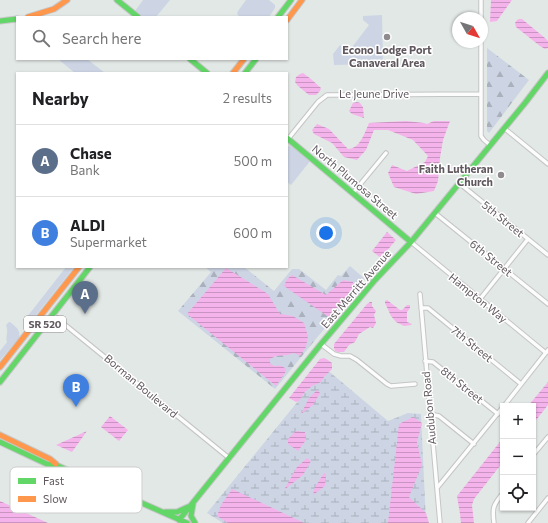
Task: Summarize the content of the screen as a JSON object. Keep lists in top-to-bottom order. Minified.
{"streets":{"street":["Le Jeune Drive","North Plumosa Street","5th Street","6th Street","East Merritt Avenue","Hampton Way","SR 520","7th Street","8th Street","Borman Boulevard","Audubon Road"]},"crossings":[["Le Jeune Drive","North Plumosa Street"],["North Plumosa Street","East Merritt Avenue"],["North Plumosa Street","Hampton Way"],["5th Street","East Merritt Avenue"],["6th Street","East Merritt Avenue"],["East Merritt Avenue","Hampton Way"],["East Merritt Avenue","Borman Boulevard"],["SR 520","Borman Boulevard"],["7th Street","Audubon Road"],["8th Street","Audubon Road"]],"places":["Econo Lodge Port Canaveral Area","Faith Lutheran Church"],"legend":["Fast","Slow"],"north":"bottom right","page":{"search":"Search here","heading":["Nearby","2 results"],"list":[{"mark":"A","name":"Chase","note":"Bank","value":"500 m"},{"mark":"B","name":"ALDI","note":"Supermarket","value":"600 m"}],"pins":["A","B"],"map_buttons":["+","−"]}}
